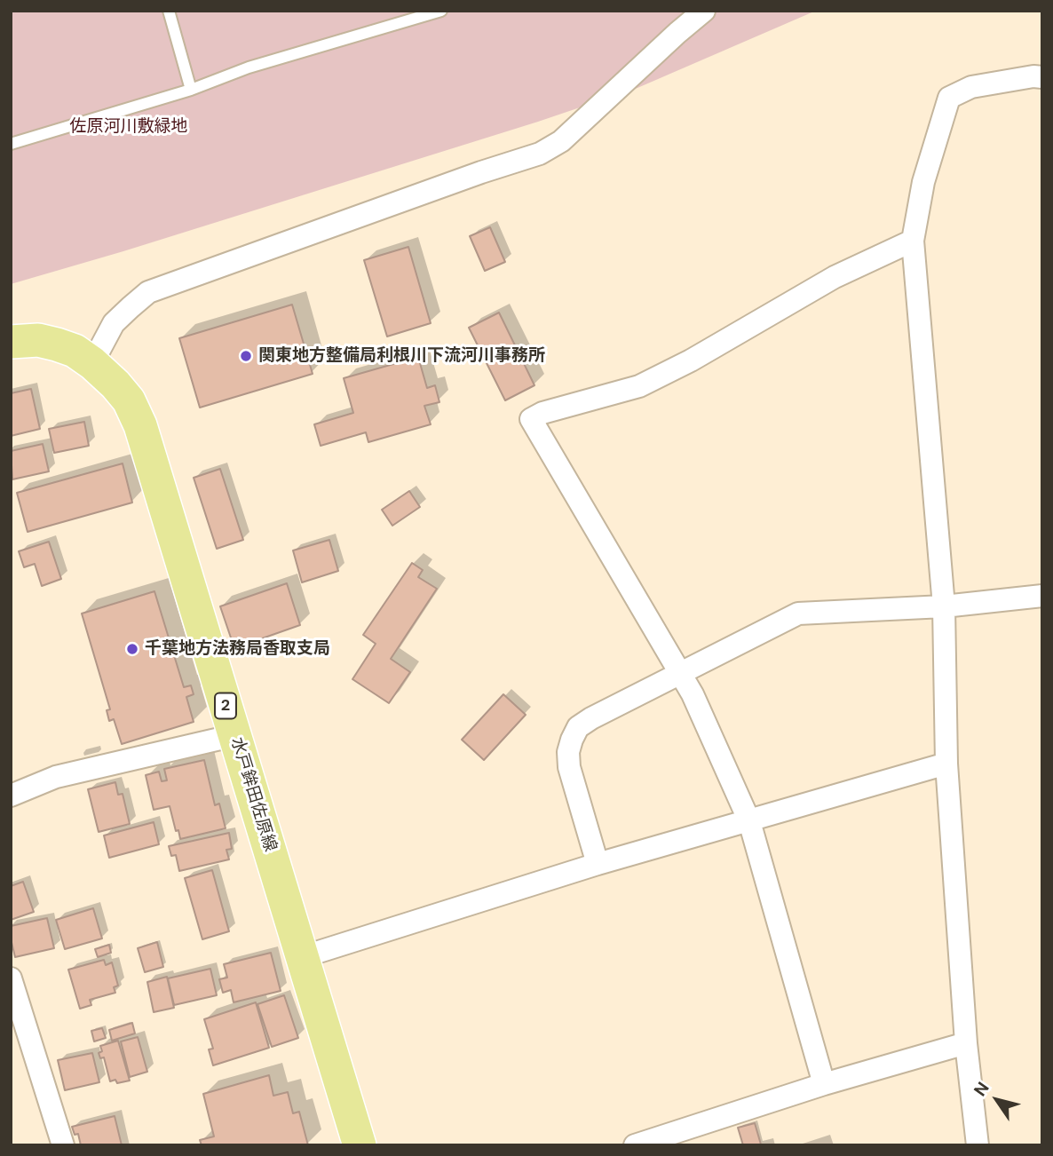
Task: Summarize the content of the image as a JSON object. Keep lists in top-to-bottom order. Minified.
{"streets":{"main road":["2","水戸鉾田佐原線"]},"parks":["佐原河川敷緑地"],"places":["関東地方整備局利根川下流河川事務所","千葉地方法務局香取支局"],"north":"top left"}
